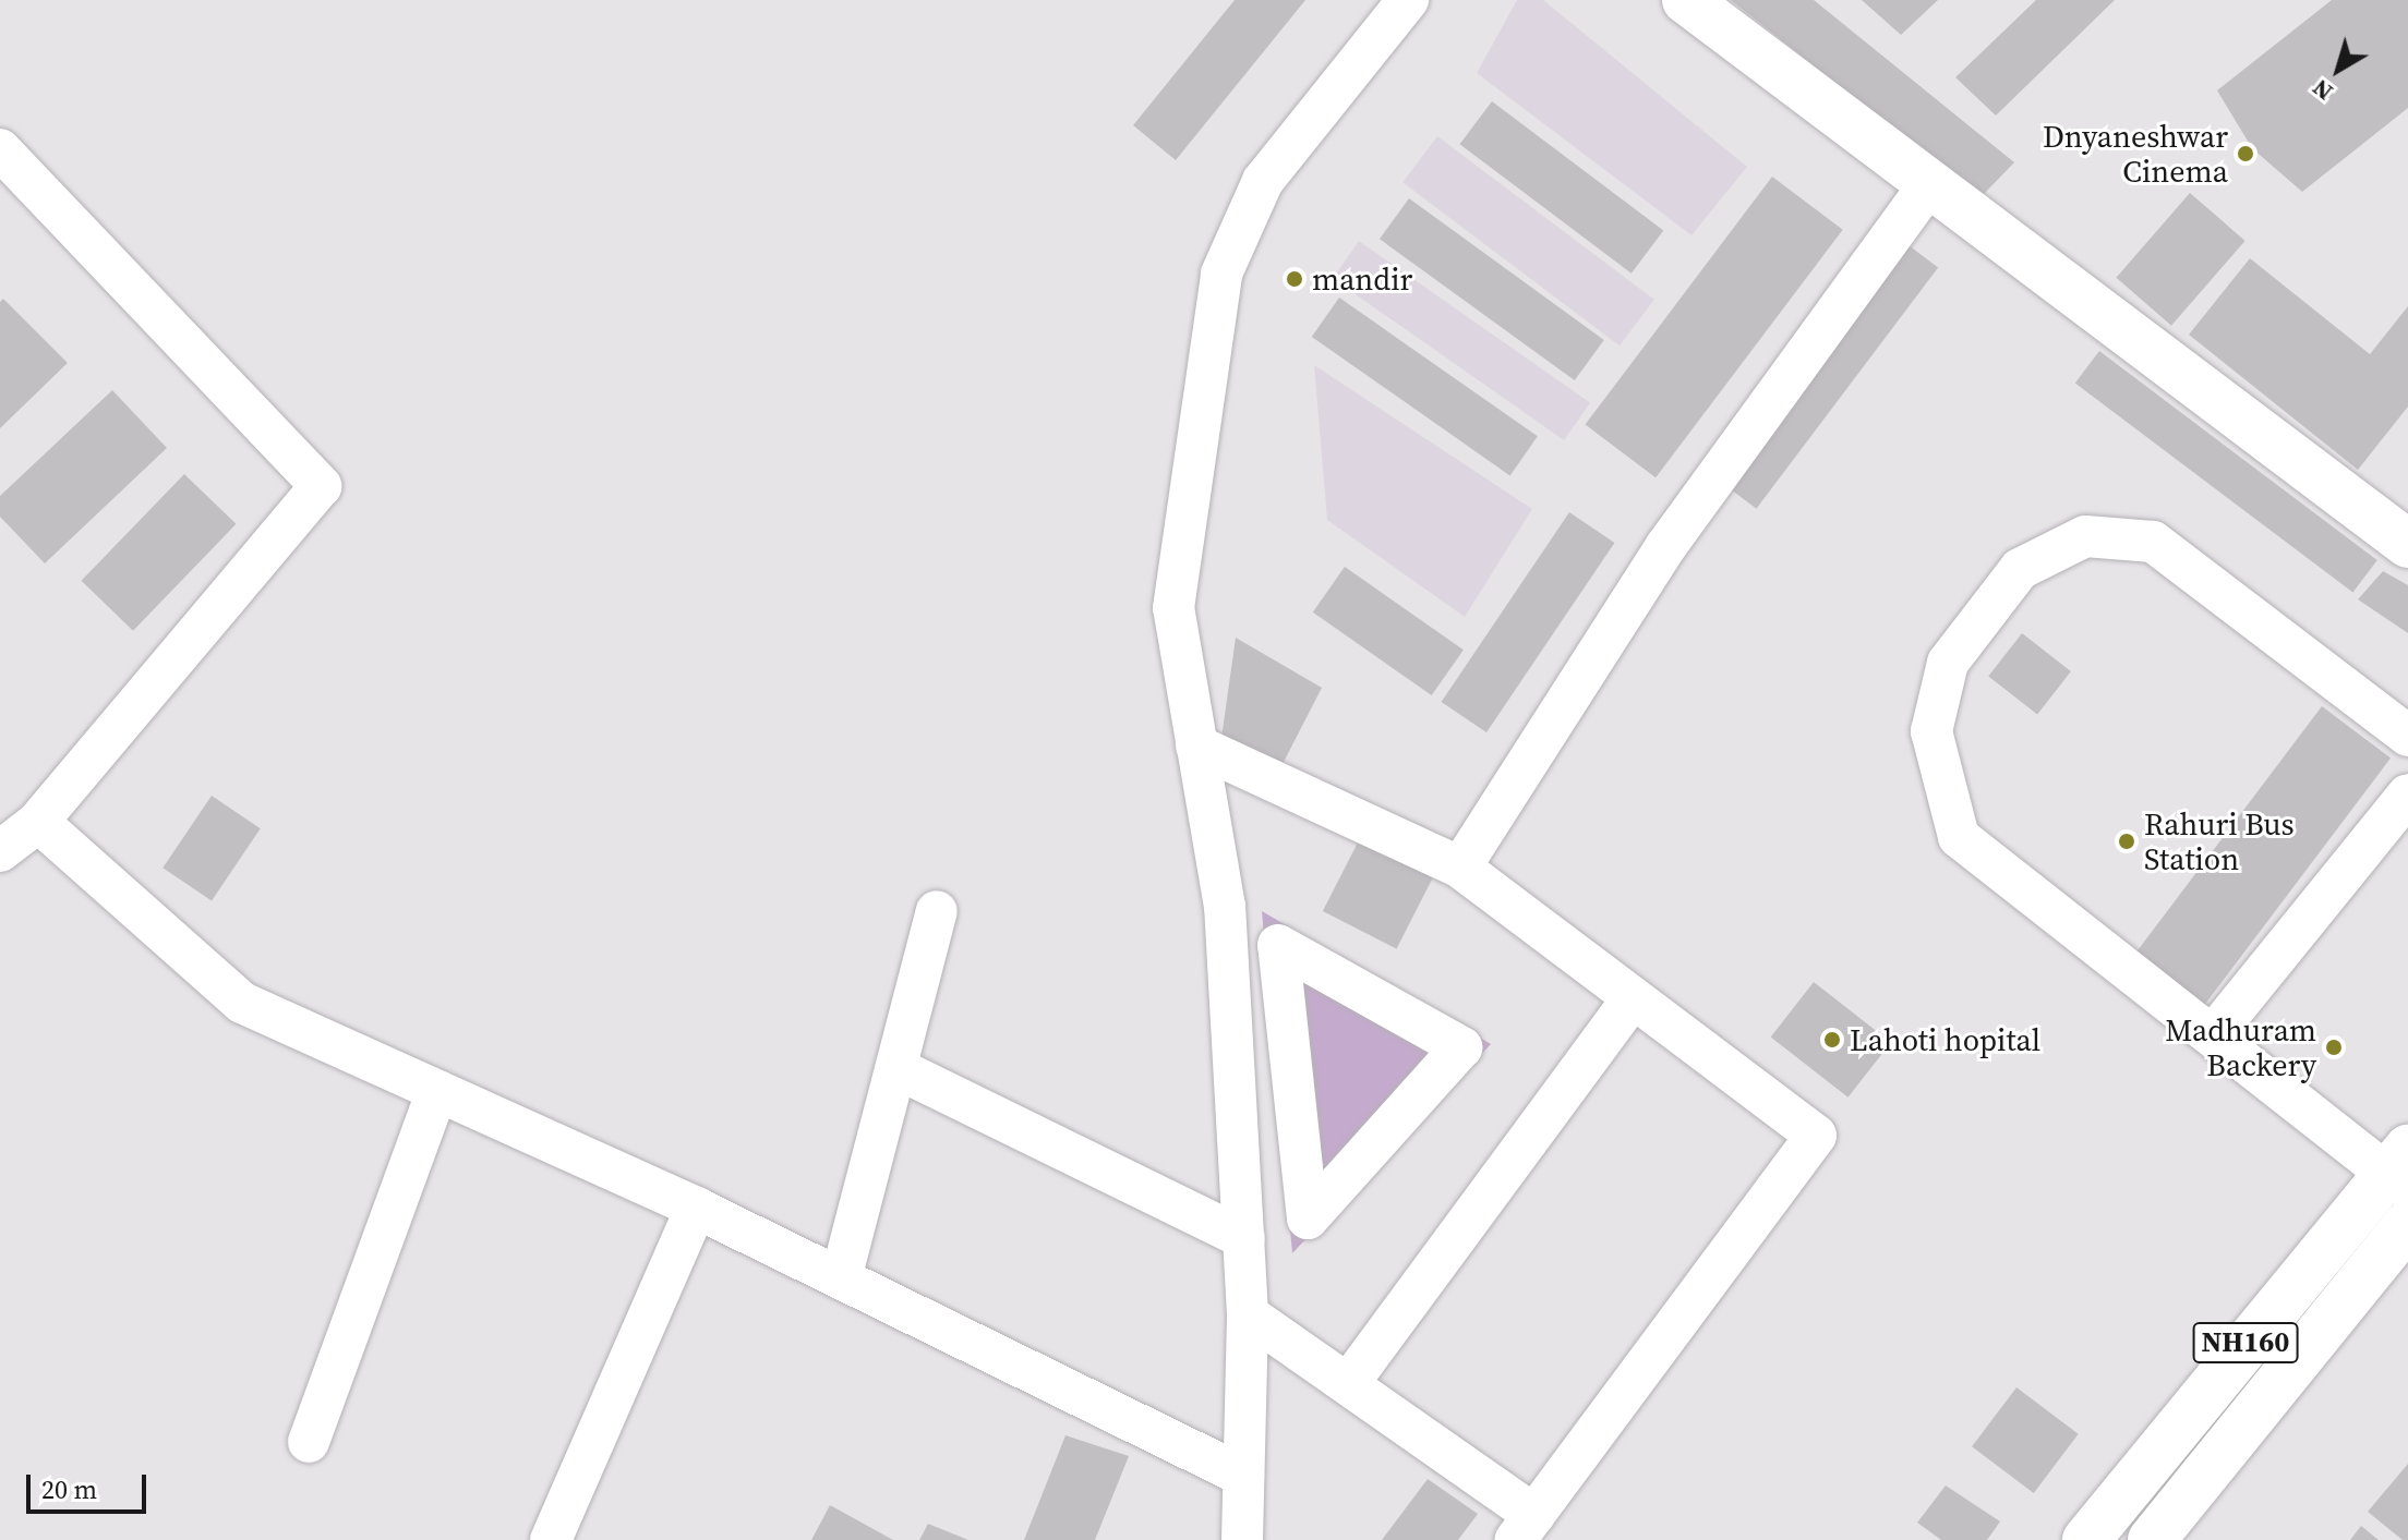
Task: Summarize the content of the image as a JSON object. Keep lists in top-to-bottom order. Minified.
{"streets":{"main road":["NH160"]},"places":["Dnyaneshwar Cinema","mandir","Rahuri Bus Station","Lahoti hopital","Madhuram Backery"],"scale_bar":"20 m","north":"bottom left"}
